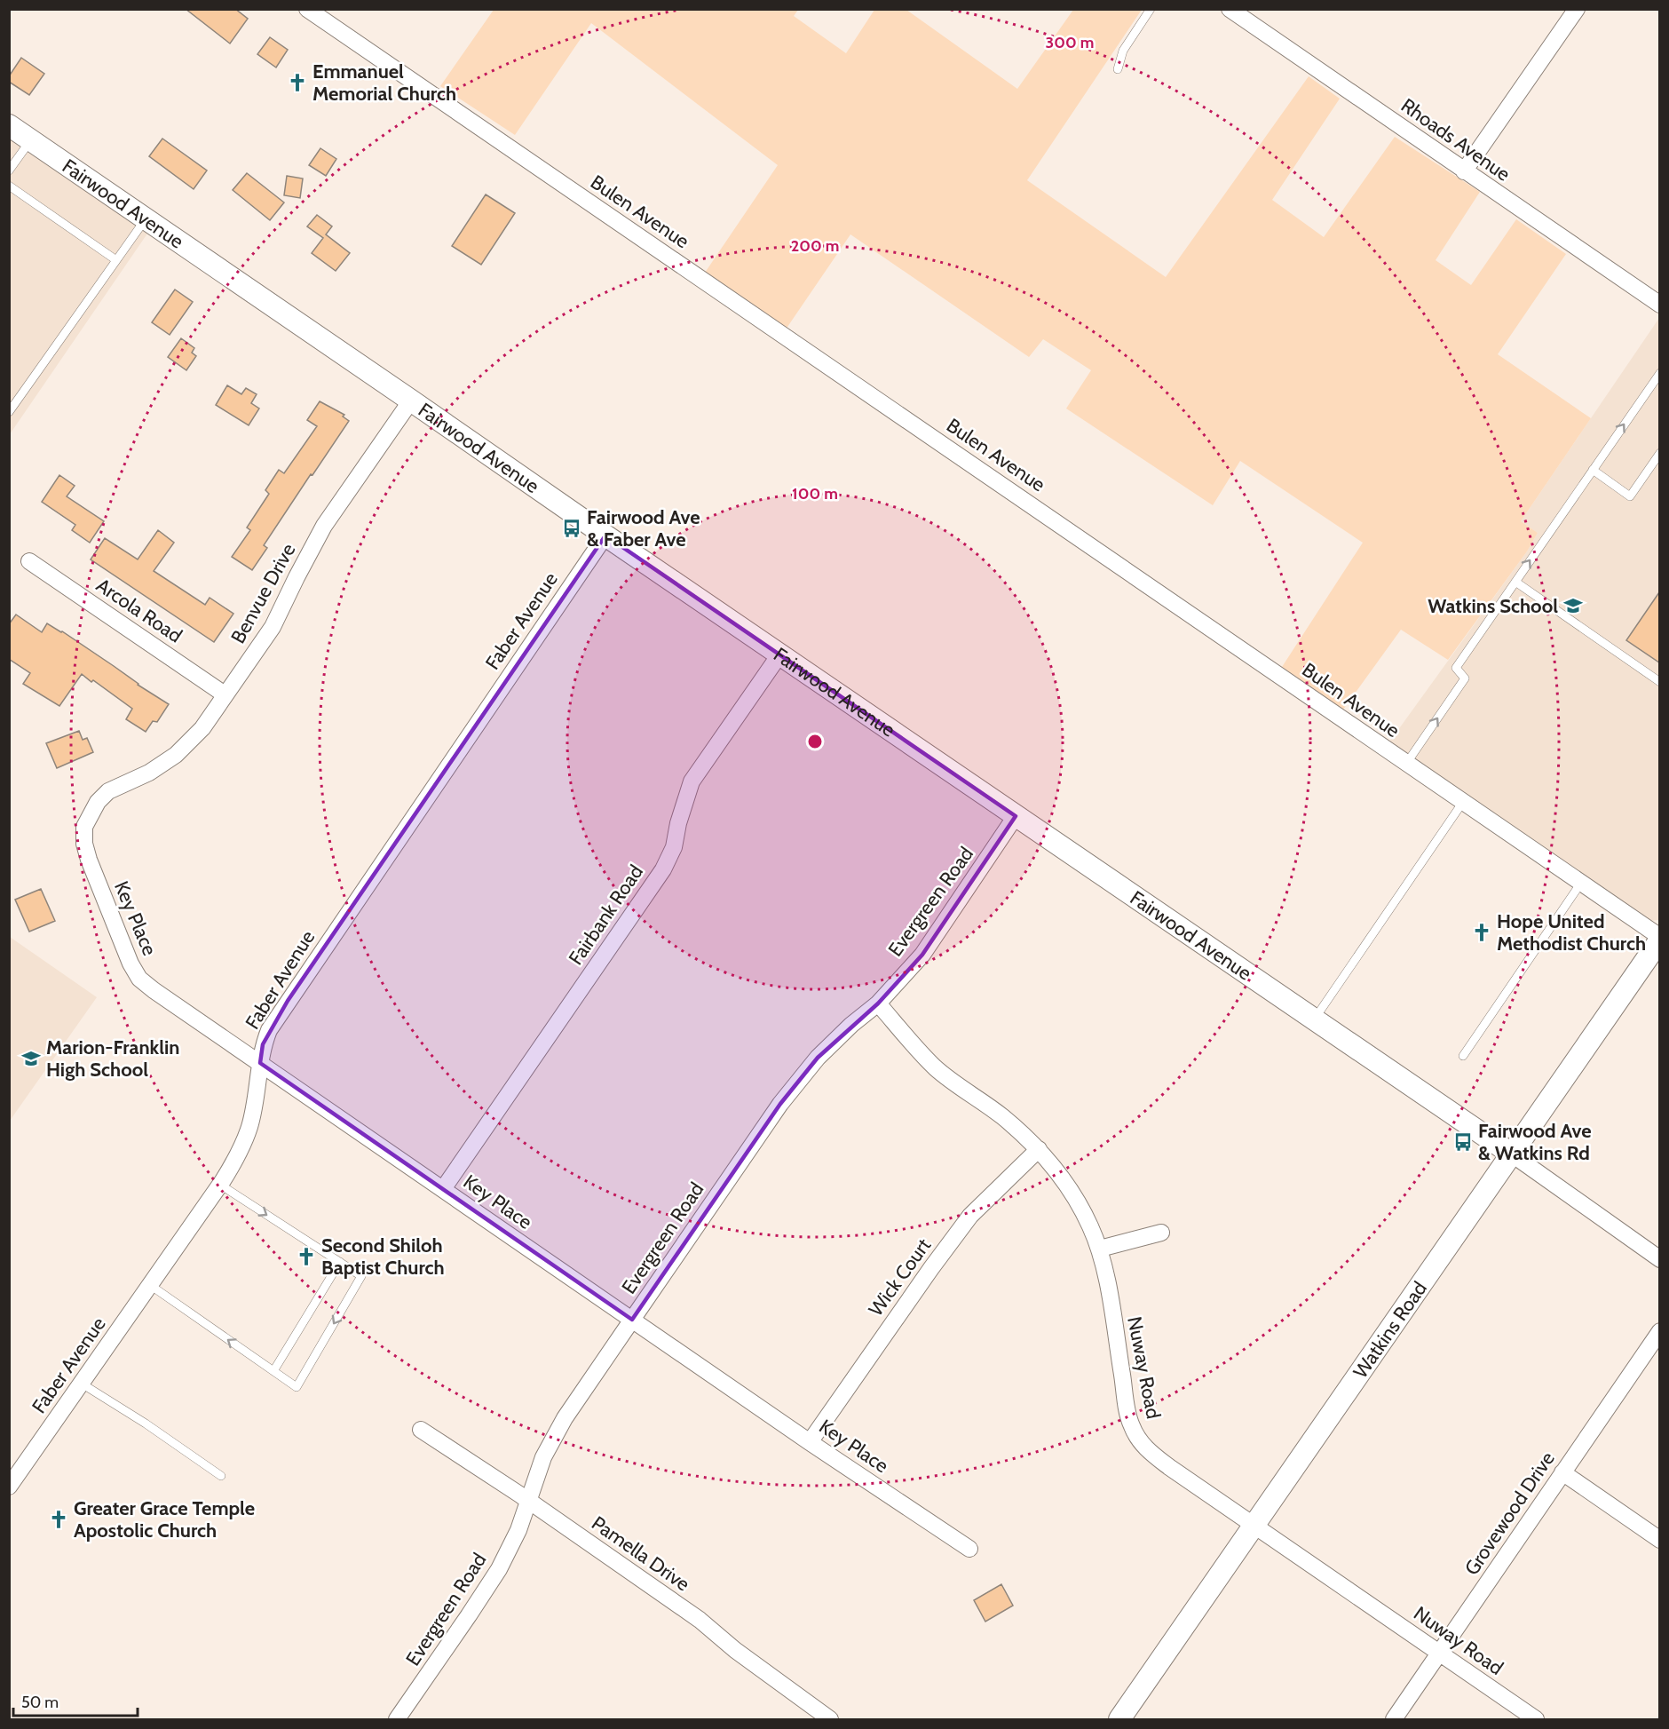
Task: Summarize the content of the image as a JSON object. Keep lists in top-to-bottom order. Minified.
{"streets":{"street":["Rhoads Avenue","Fairwood Avenue","Bulen Avenue","Benvue Drive","Arcola Road","Faber Avenue","Evergreen Road","Fairbank Road","Key Place","Wick Court","Watkins Road","Nuway Road","Grovewood Drive","Pamella Drive"]},"crossings":[["Fairwood Avenue","Benvue Drive"],["Fairwood Avenue","Faber Avenue"],["Fairwood Avenue","Evergreen Road"],["Fairwood Avenue","Fairbank Road"],["Fairwood Avenue","Watkins Road"],["Bulen Avenue","Watkins Road"],["Benvue Drive","Arcola Road"],["Benvue Drive","Key Place"],["Faber Avenue","Key Place"],["Evergreen Road","Key Place"],["Evergreen Road","Nuway Road"],["Evergreen Road","Pamella Drive"],["Fairbank Road","Key Place"],["Key Place","Wick Court"],["Wick Court","Nuway Road"],["Watkins Road","Nuway Road"],["Nuway Road","Grovewood Drive"]],"places":{"church":["Emmanuel Memorial Church","Hope United Methodist Church","Second Shiloh Baptist Church","Greater Grace Temple Apostolic Church"],"bus stop":["Fairwood Ave & Faber Ave","Fairwood Ave & Watkins Rd"],"school or university":["Watkins School","Marion-Franklin High School"]},"scale_bar":"50 m","rings":["300 m","200 m","100 m"]}
